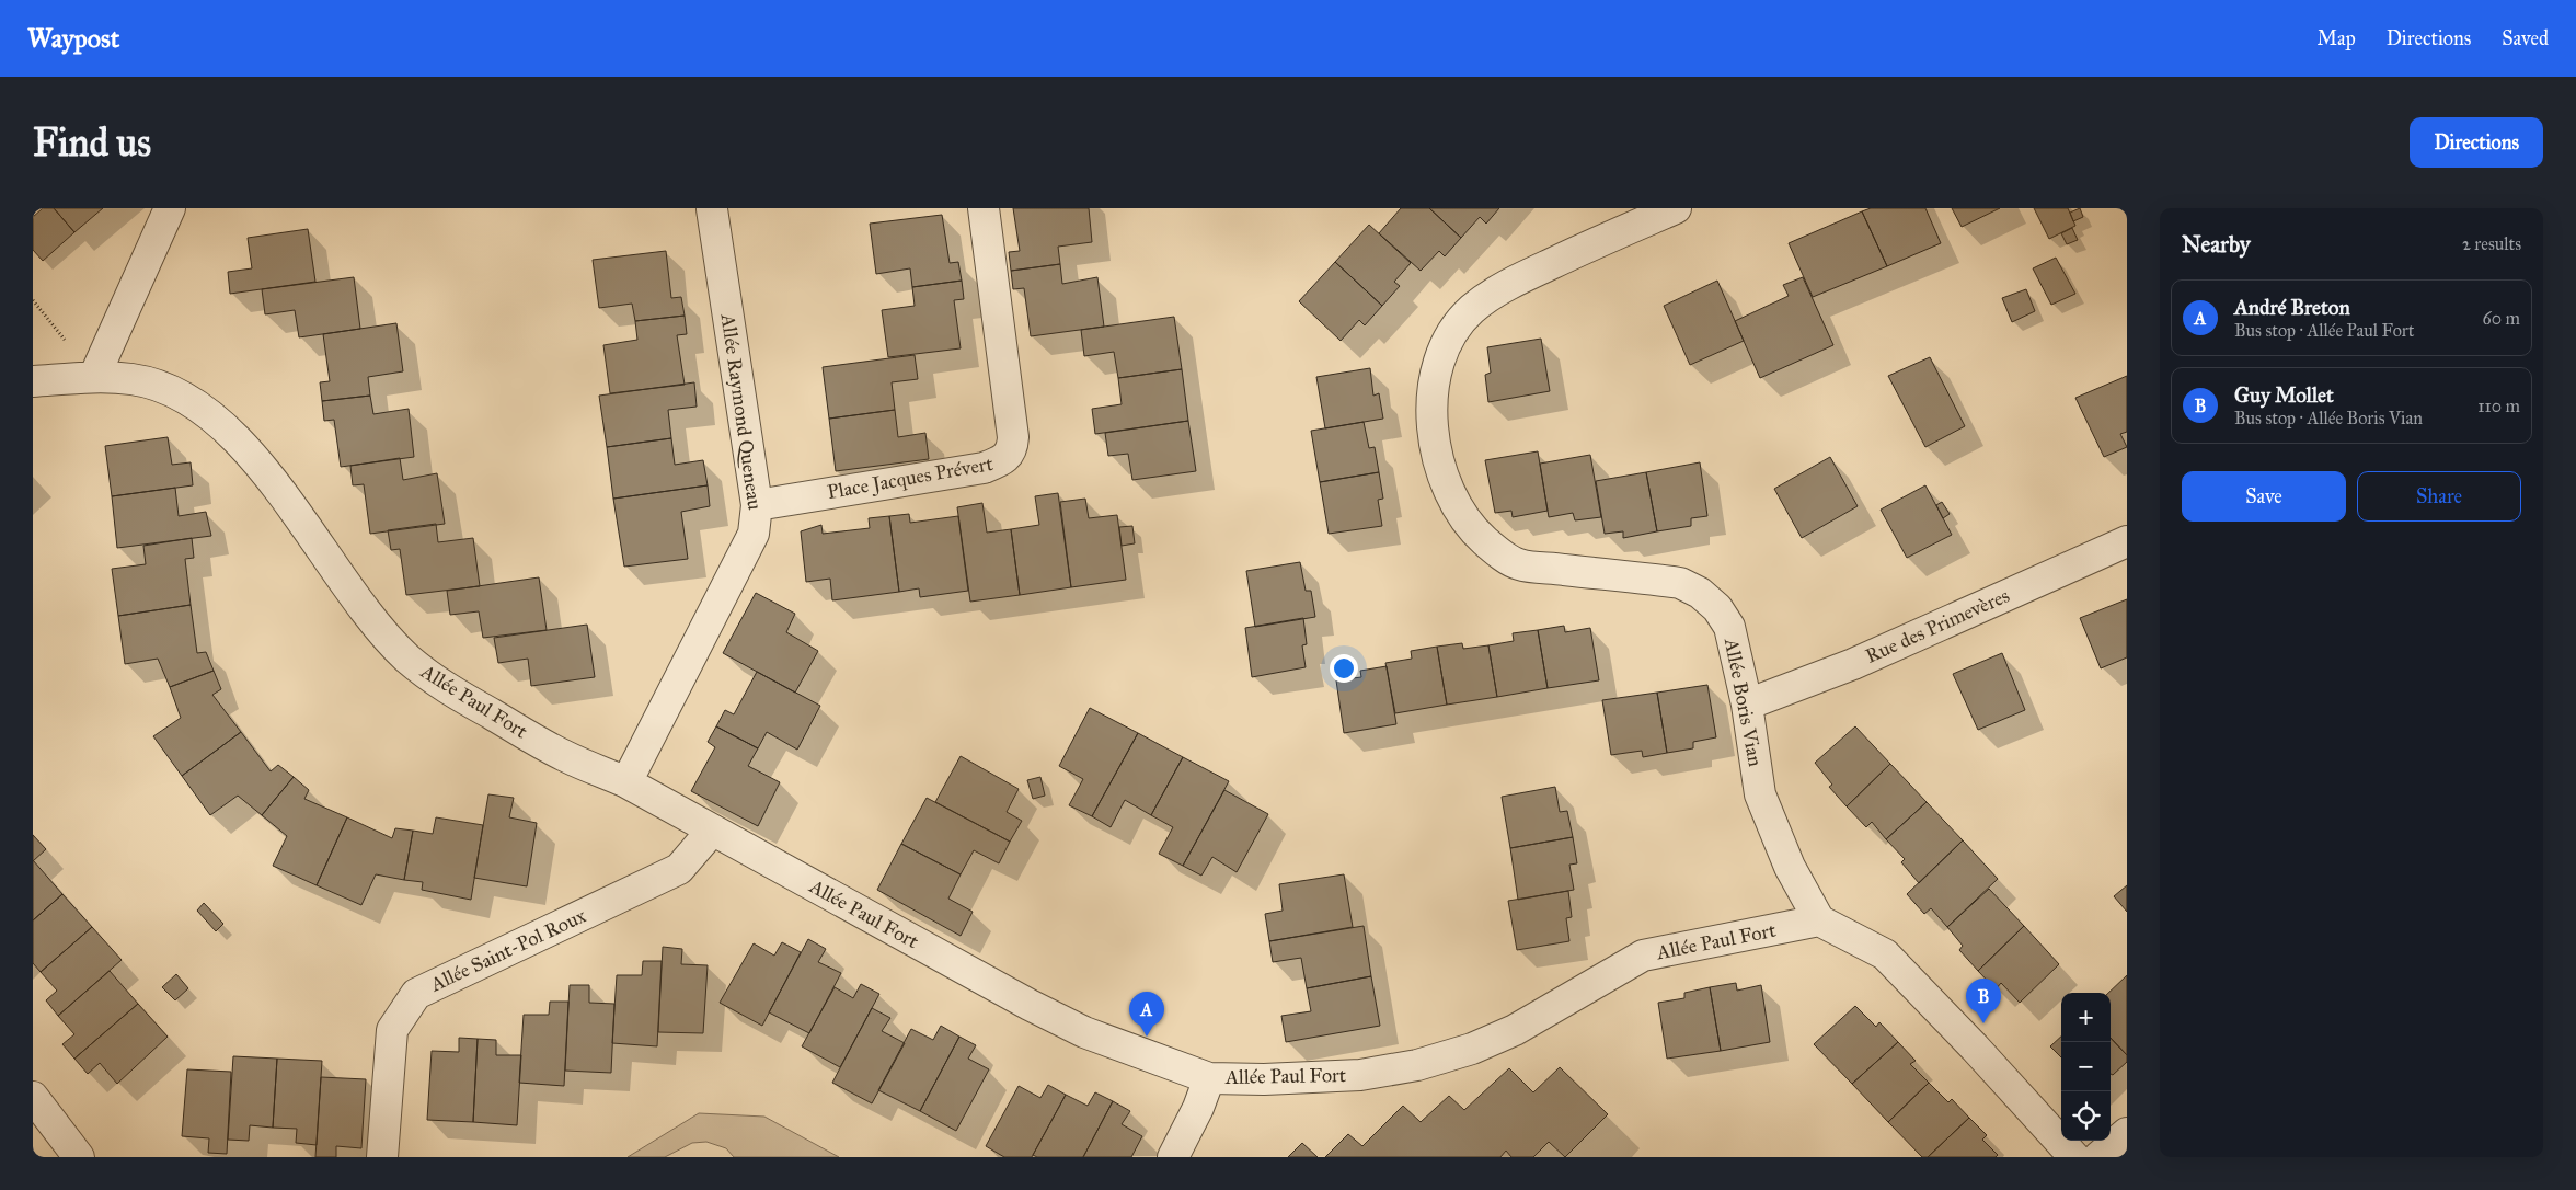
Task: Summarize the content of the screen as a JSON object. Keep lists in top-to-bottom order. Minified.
{"streets":{"street":["Allée Raymond Queneau","Place Jacques Prévert","Rue des Primevères","Allée Paul Fort","Allée Boris Vian","Allée Saint-Pol Roux"]},"crossings":[["Allée Raymond Queneau","Place Jacques Prévert"],["Allée Raymond Queneau","Allée Paul Fort"],["Rue des Primevères","Allée Boris Vian"],["Allée Paul Fort","Allée Boris Vian"],["Allée Paul Fort","Allée Saint-Pol Roux"]],"page":{"header":"Waypost","nav":["Map","Directions","Saved"],"buttons":["Directions",["Save","Share"]],"title":"Find us","heading":["Nearby","2 results"],"list":[{"mark":"A","name":"André Breton","note":"Bus stop · Allée Paul Fort","value":"60 m"},{"mark":"B","name":"Guy Mollet","note":"Bus stop · Allée Boris Vian","value":"110 m"}],"pins":["B","A"],"map_buttons":["+","−"]}}
